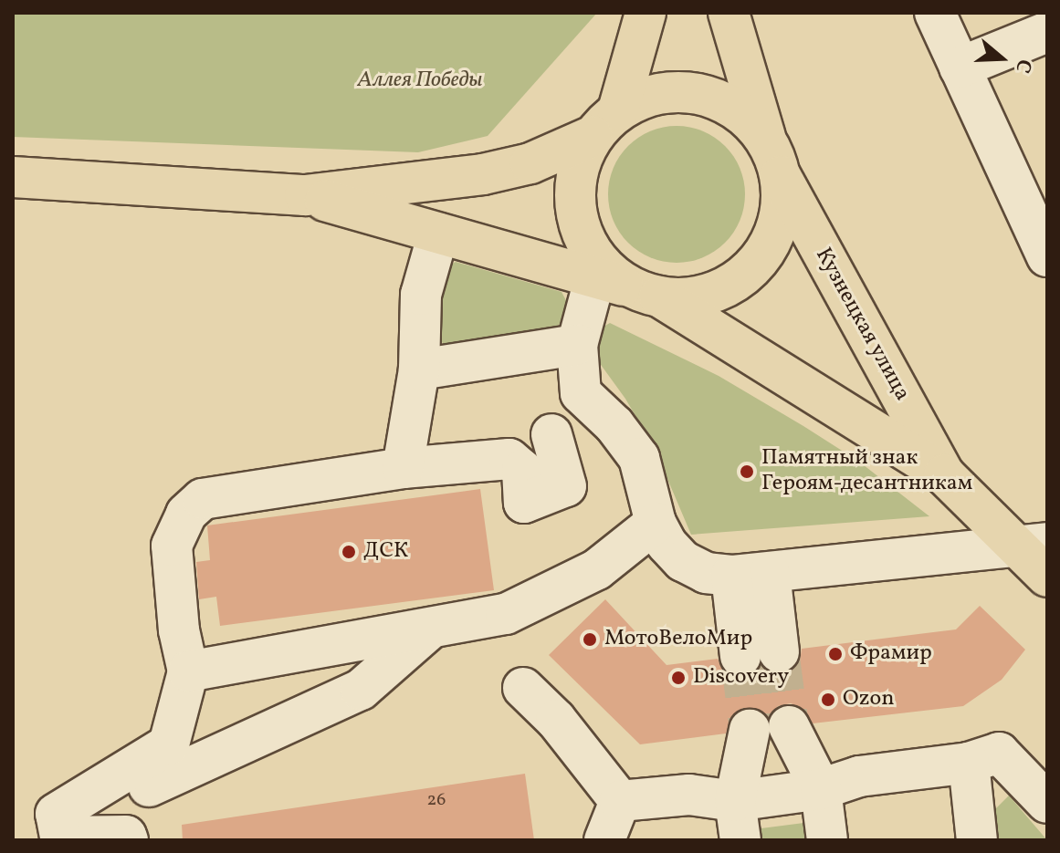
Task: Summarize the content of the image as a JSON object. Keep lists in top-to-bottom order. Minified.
{"streets":{"main road":["Кузнецкая улица"]},"parks":["Аллея Победы"],"places":["Памятный знак Героям-десантникам","ДСК","МотоВелоМир","Фрамир","Discovery","Ozon"],"house_numbers":["26"],"north":"right"}
